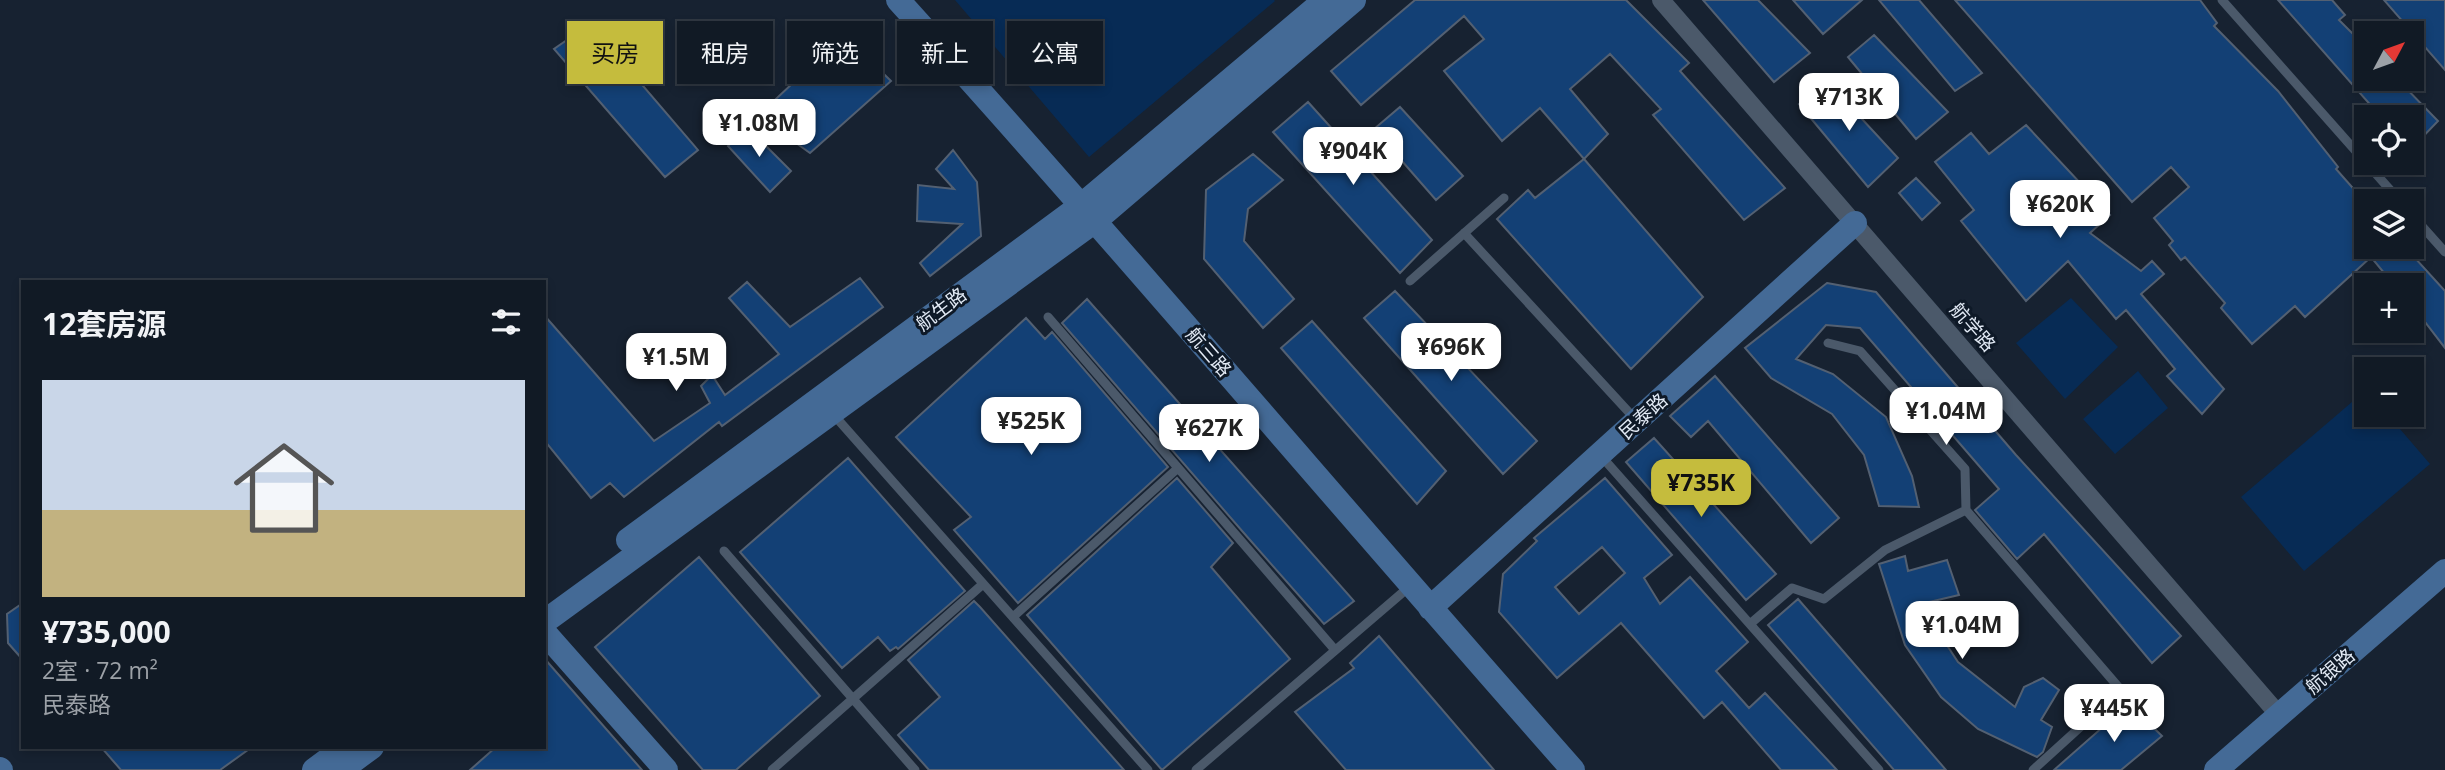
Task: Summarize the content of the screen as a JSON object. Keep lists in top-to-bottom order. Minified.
{"streets":{"street":["航学路","航三路","民泰路","航银路"]},"crossings":[["航学路","民泰路"],["航学路","航银路"],["航三路","民泰路"]],"north":"top right","page":{"map_buttons":["+","−"],"chip":["买房","租房","筛选","新上","公寓"],"price":["¥713K","¥1.08M","¥904K","¥620K","¥696K","¥1.5M","¥1.04M","¥525K","¥627K","¥735K","¥1.04M","¥445K"],"heading":"12套房源","list":[{"name":"¥735,000","note":"2室 · 72 m² · 民泰路"}]}}
